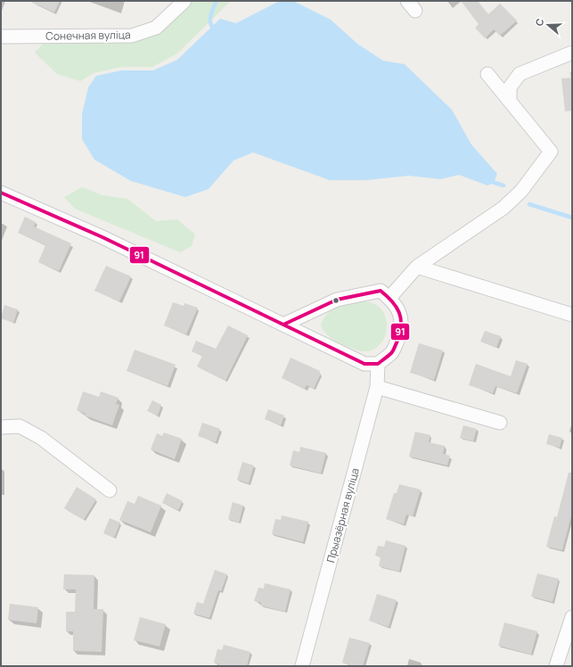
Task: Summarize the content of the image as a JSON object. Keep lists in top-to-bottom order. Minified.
{"streets":{"street":["Сонечная вуліца","Прыазёрная вуліца"]},"lines":["transit line 91"],"north":"left"}
